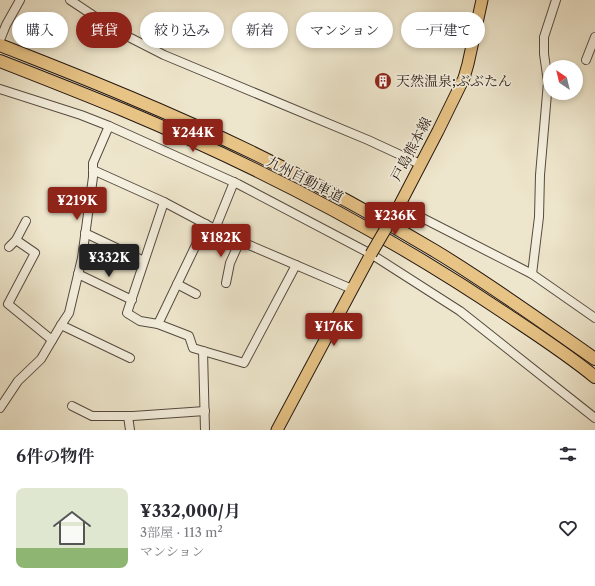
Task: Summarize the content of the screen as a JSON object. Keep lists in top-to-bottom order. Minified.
{"streets":{"highway":["九州自動車道"],"main road":["戸島熊本線"]},"places":{"building":["天然温泉;ぶぶたん"]},"north":"top left","page":{"chip":["購入","賃貸","絞り込み","新着","マンション","一戸建て"],"price":["¥244K","¥219K","¥236K","¥182K","¥332K","¥176K"],"heading":"6件の物件","list":[{"name":"¥332,000/月","note":"3部屋 · 113 m² · マンション"}]}}
